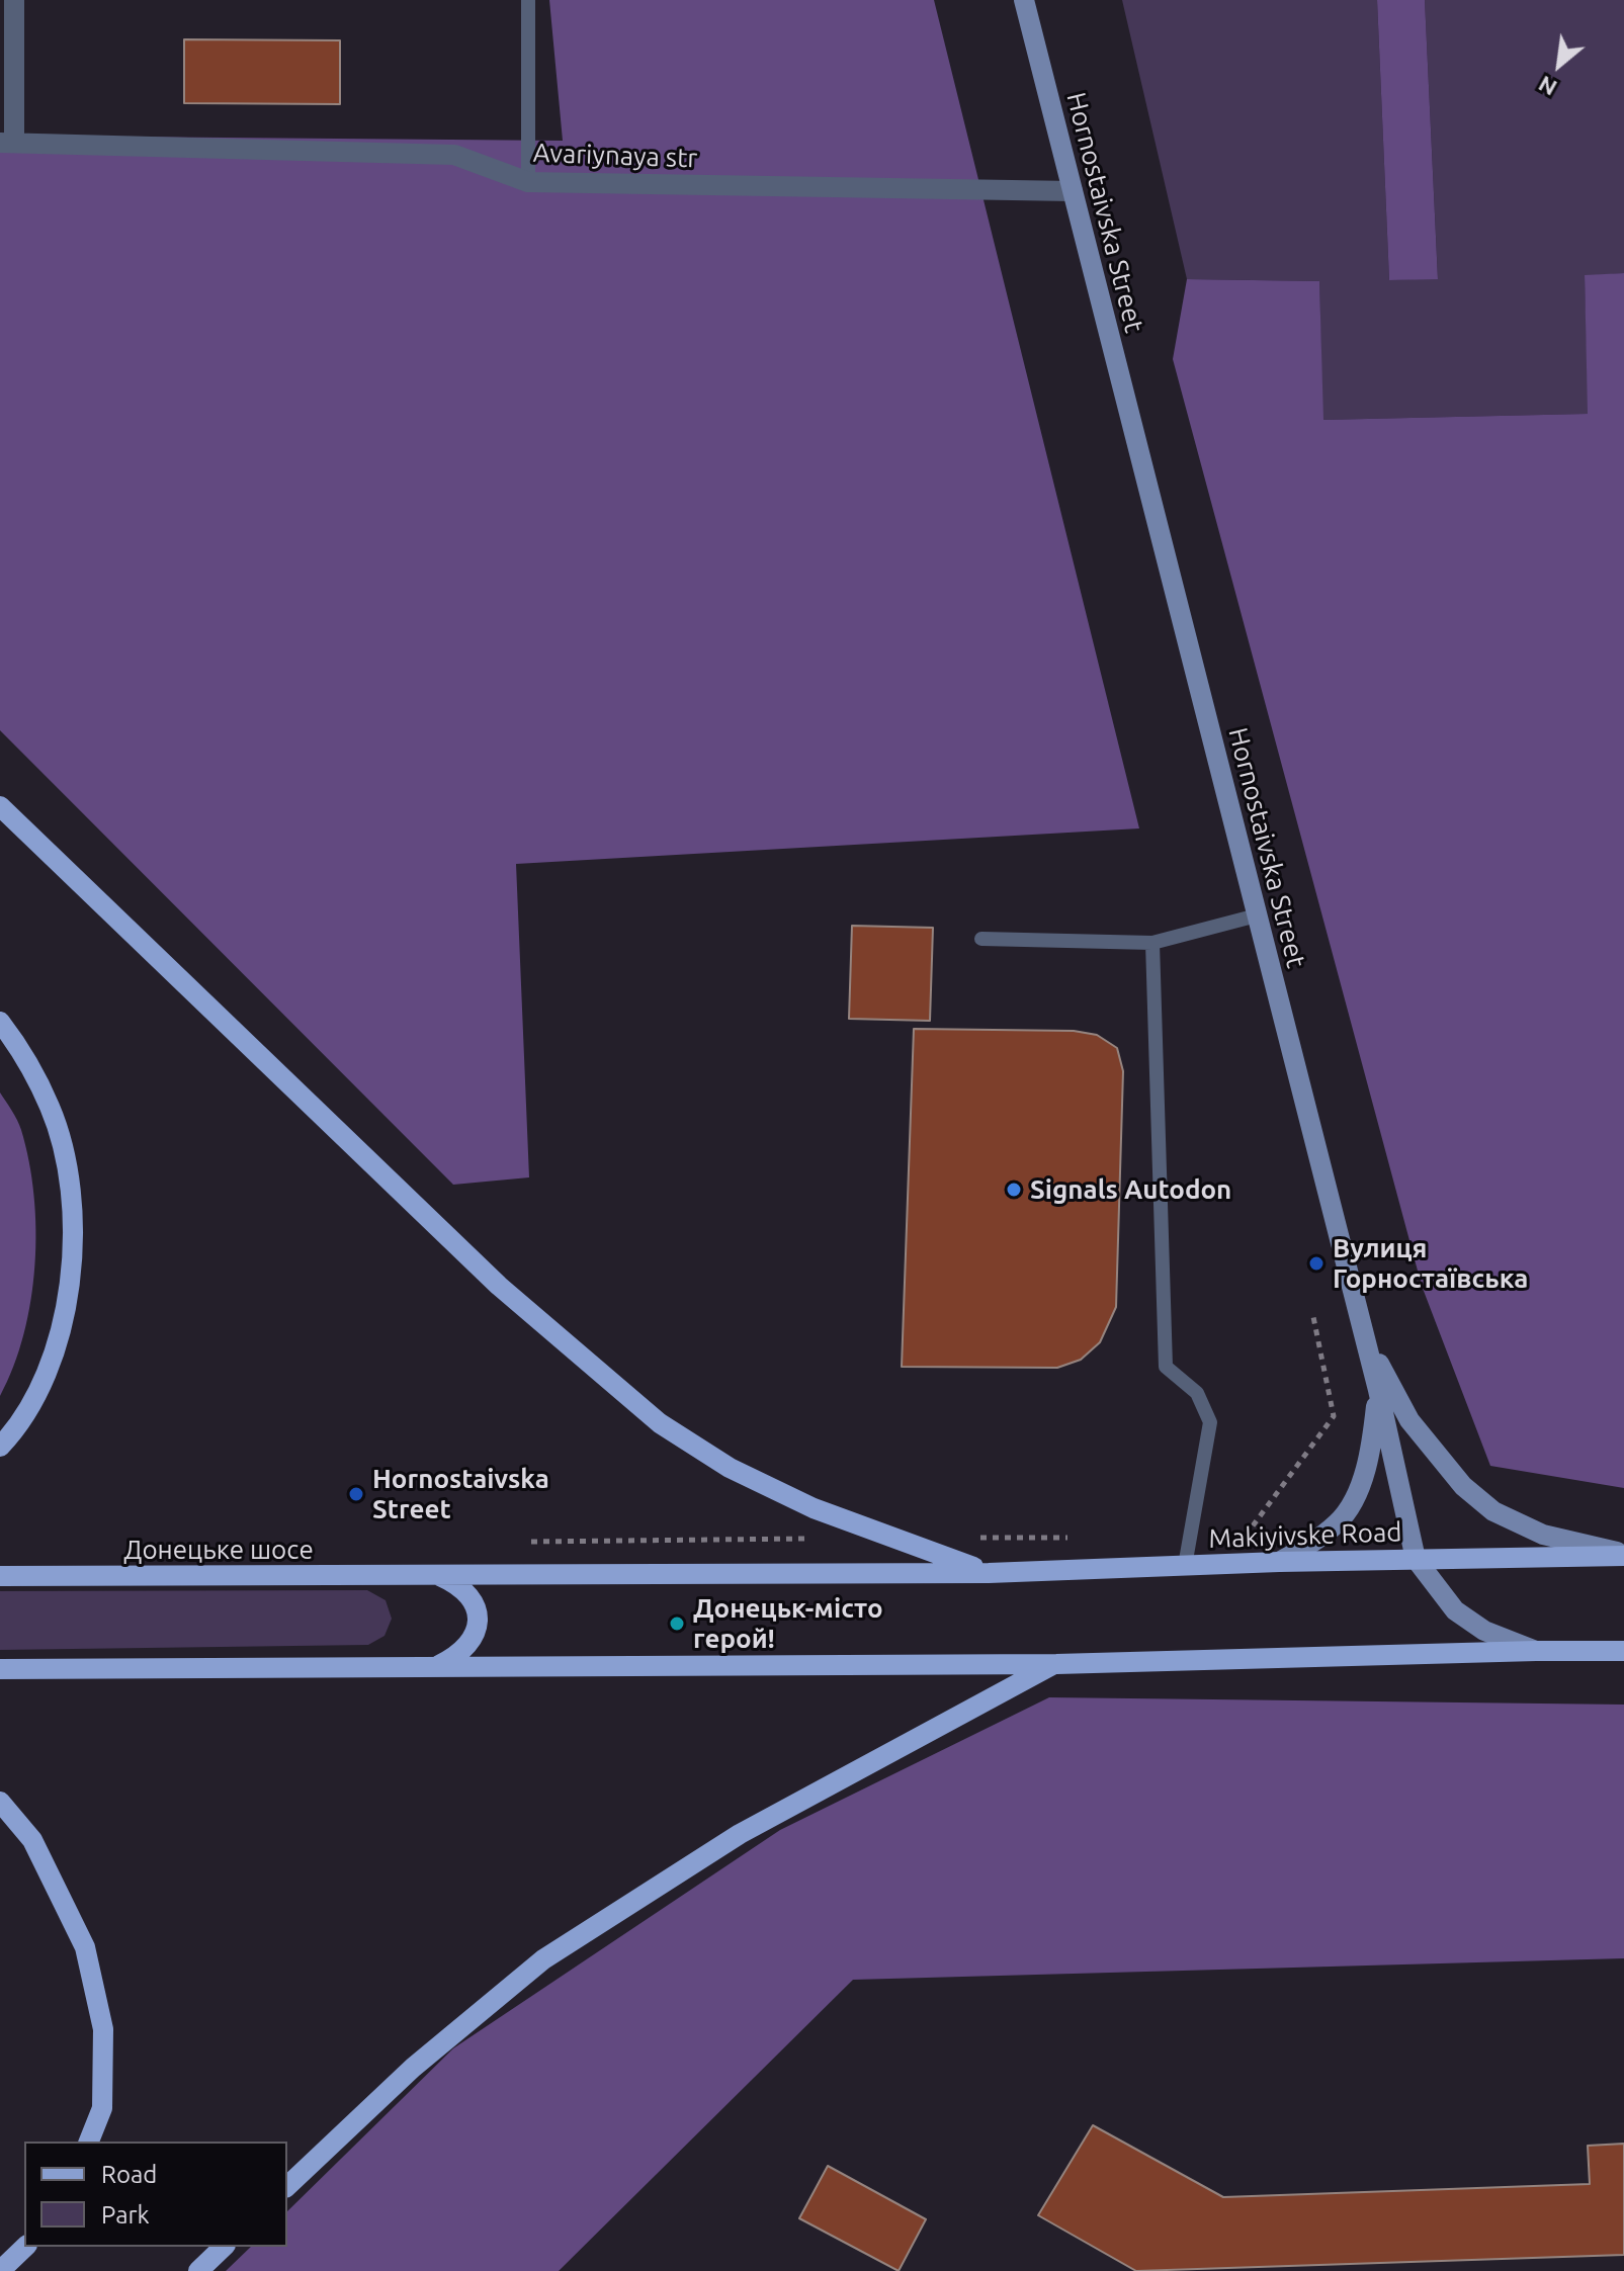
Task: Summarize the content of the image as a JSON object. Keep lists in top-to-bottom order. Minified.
{"streets":{"main road":["Hornostaivska Street","Makiyivske Road","Донецьке шосе"],"street":["Avariynaya str"]},"crossings":[["Avariynaya str","Hornostaivska Street"],["Hornostaivska Street","Makiyivske Road"],["Makiyivske Road","Донецьке шосе"]],"places":["Signals Autodon","Вулиця Горностаївська","Hornostaivska Street","Донецьк-місто герой!"],"legend":["Road","Park"],"north":"bottom left"}
